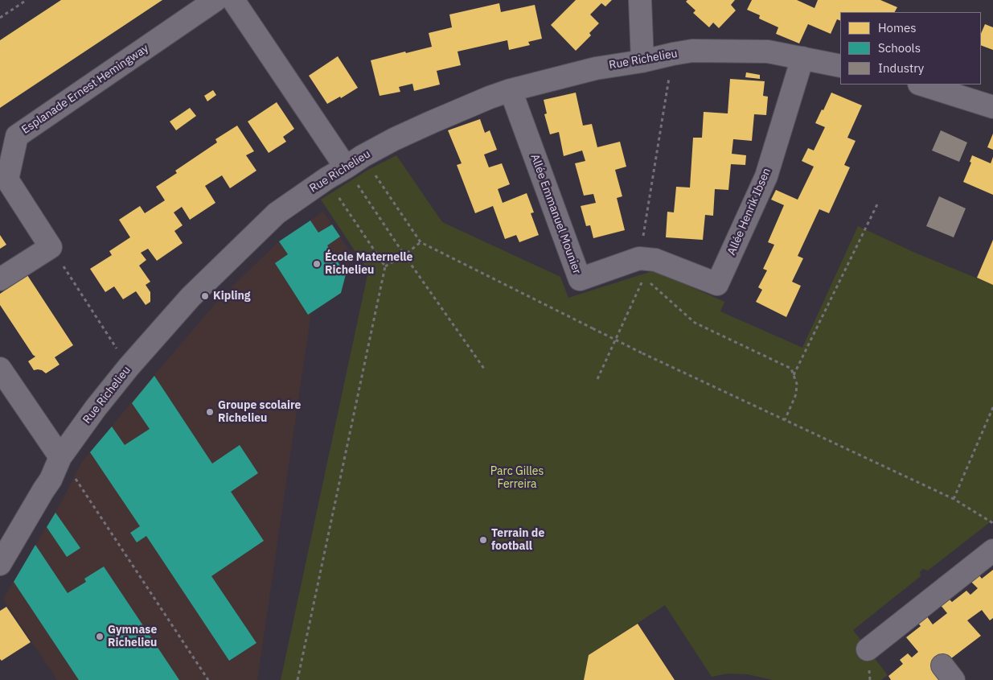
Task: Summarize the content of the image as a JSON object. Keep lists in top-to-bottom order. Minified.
{"streets":{"street":["Rue Richelieu","Esplanade Ernest Hemingway","Allée Henrik Ibsen","Allée Emmanuel Mounier"]},"crossings":[["Rue Richelieu","Allée Henrik Ibsen"],["Rue Richelieu","Allée Emmanuel Mounier"],["Allée Henrik Ibsen","Allée Emmanuel Mounier"]],"parks":["Parc Gilles Ferreira"],"places":["École Maternelle Richelieu","Kipling","Groupe scolaire Richelieu","Terrain de football","Gymnase Richelieu"],"legend":["Homes","Schools","Industry"]}
